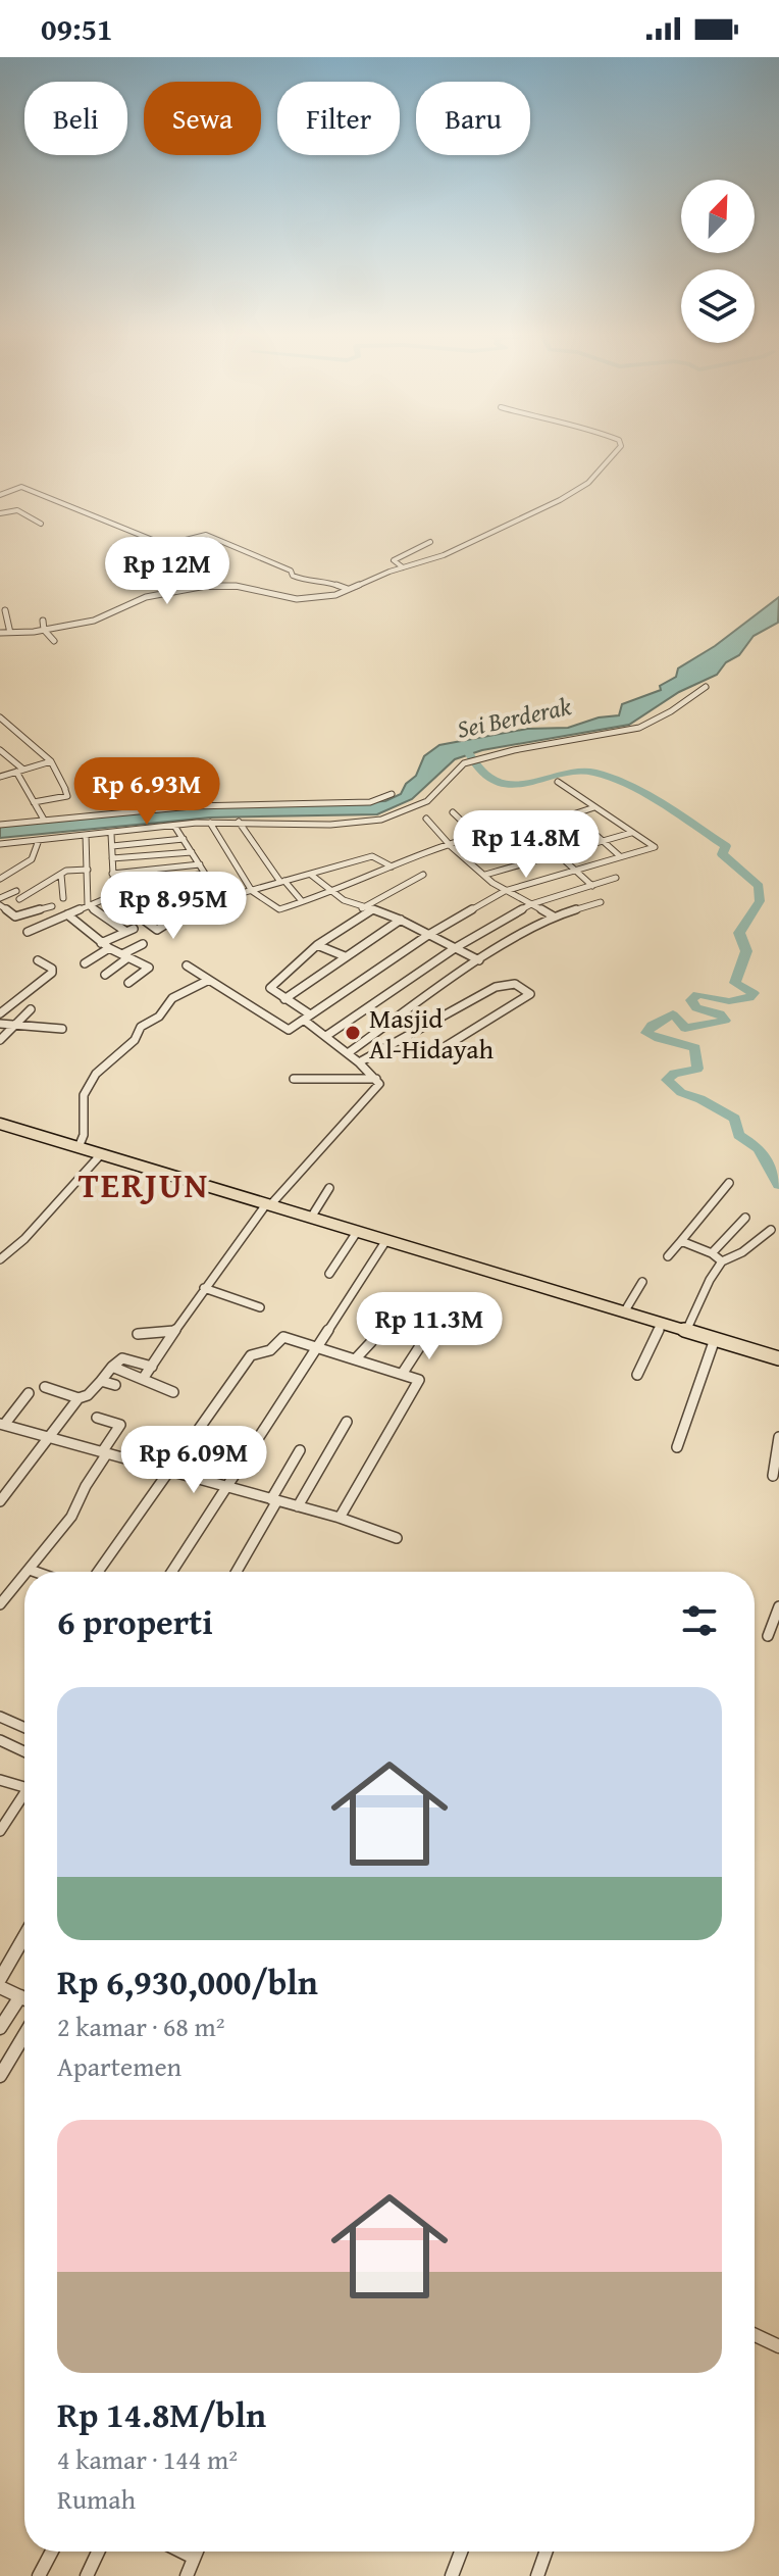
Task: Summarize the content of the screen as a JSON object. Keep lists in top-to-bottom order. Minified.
{"districts":["TERJUN"],"water":["Sei Berderak"],"places":["Masjid Al-Hidayah"],"north":"top right","page":{"status":"09:51","chip":["Beli","Sewa","Filter","Baru"],"price":["Rp 12M","Rp 6.93M","Rp 14.8M","Rp 8.95M","Rp 11.3M","Rp 6.09M"],"heading":"6 properti","list":[{"name":"Rp 6,930,000/bln","note":"2 kamar · 68 m² · Apartemen"},{"name":"Rp 14.8M/bln","note":"4 kamar · 144 m² · Rumah"}]}}
